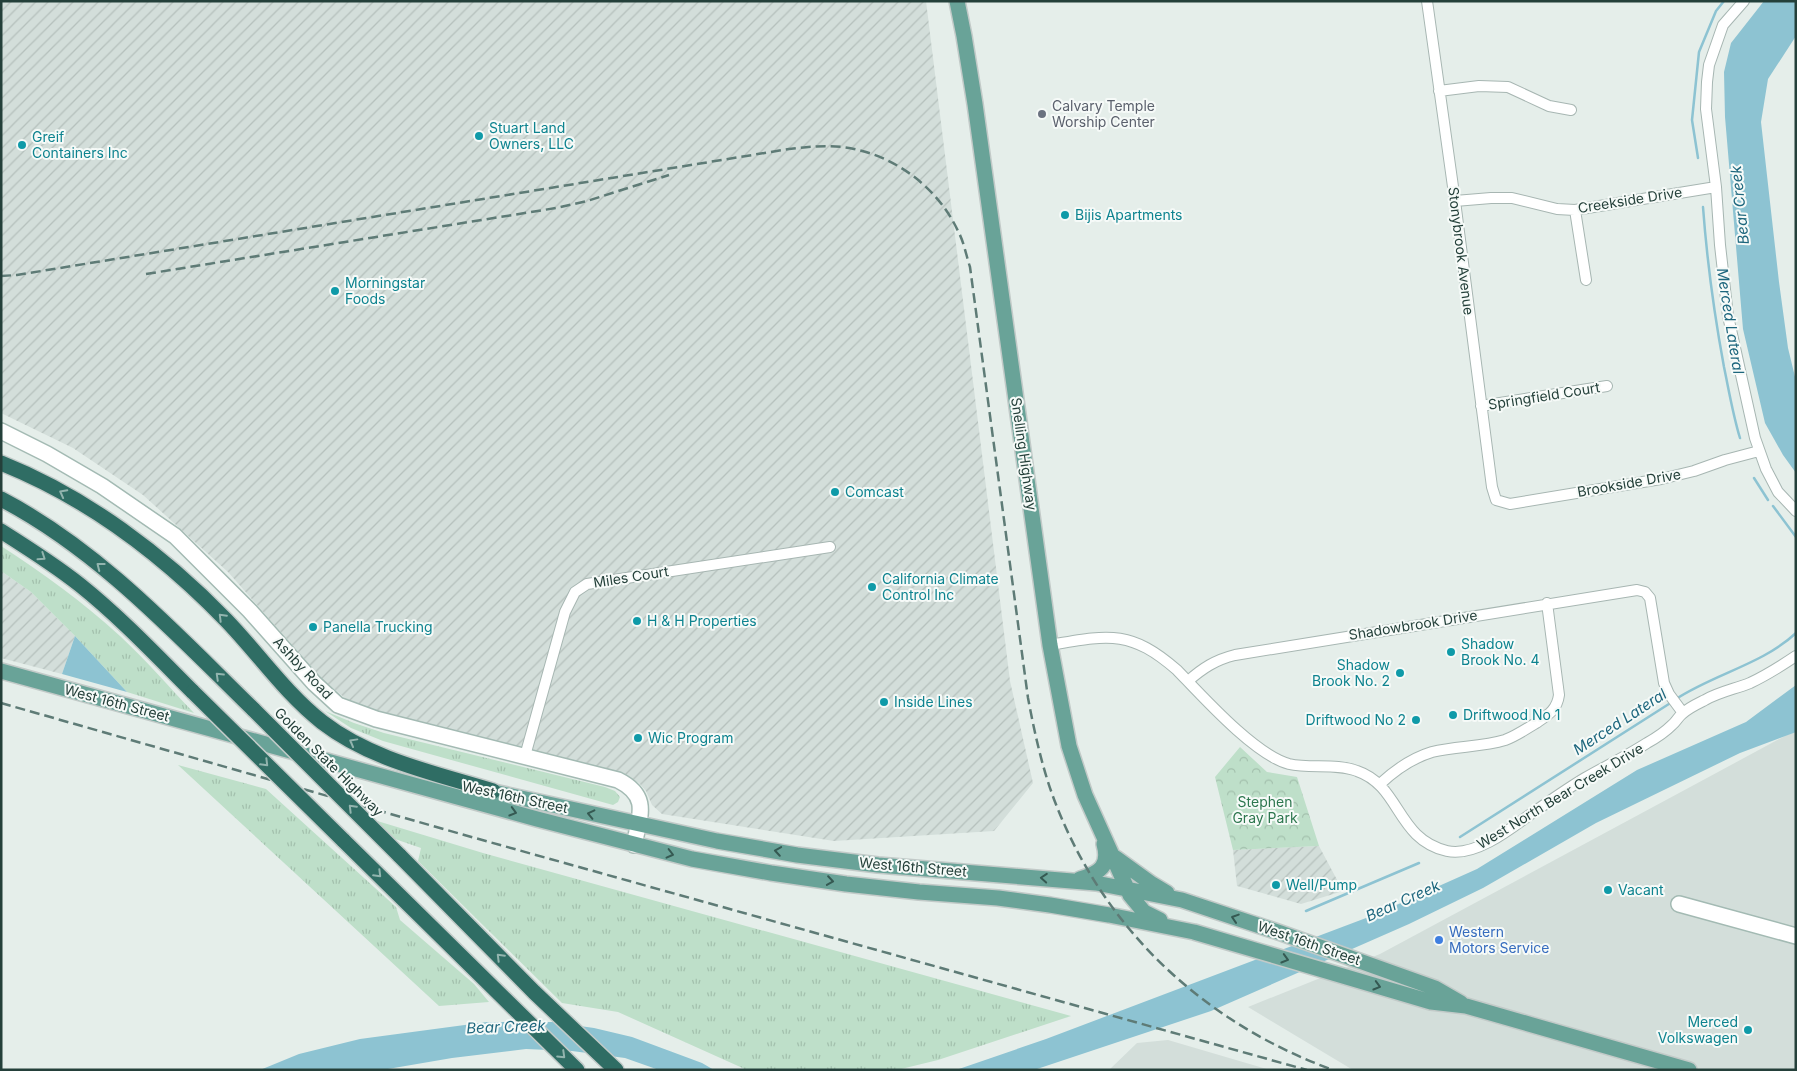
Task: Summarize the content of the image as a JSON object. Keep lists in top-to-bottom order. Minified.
{"streets":{"highway":["Golden State Highway"],"main road":["Snelling Highway","Ashby Road","West 16th Street"],"street":["Creekside Drive","Stonybrook Avenue","Springfield Court","Brookside Drive","Miles Court","Shadowbrook Drive","West North Bear Creek Drive"]},"crossings":[["Creekside Drive","Stonybrook Avenue"],["Stonybrook Avenue","Springfield Court"],["Stonybrook Avenue","Brookside Drive"],["Snelling Highway","West 16th Street"],["Snelling Highway","West North Bear Creek Drive"],["Miles Court","Ashby Road"],["Shadowbrook Drive","West North Bear Creek Drive"],["Ashby Road","West 16th Street"]],"water":["Bear Creek","Merced Lateral"],"parks":["Stephen Gray Park"],"places":["Calvary Temple Worship Center","Stuart Land Owners, LLC","Greif Containers Inc","Bijis Apartments","Morningstar Foods","Comcast","California Climate Control Inc","H & H Properties","Panella Trucking","Shadow Brook No. 4","Shadow Brook No. 2","Inside Lines","Driftwood No 1","Driftwood No 2","Wic Program","Well/Pump","Vacant","Western Motors Service","Merced Volkswagen"]}
